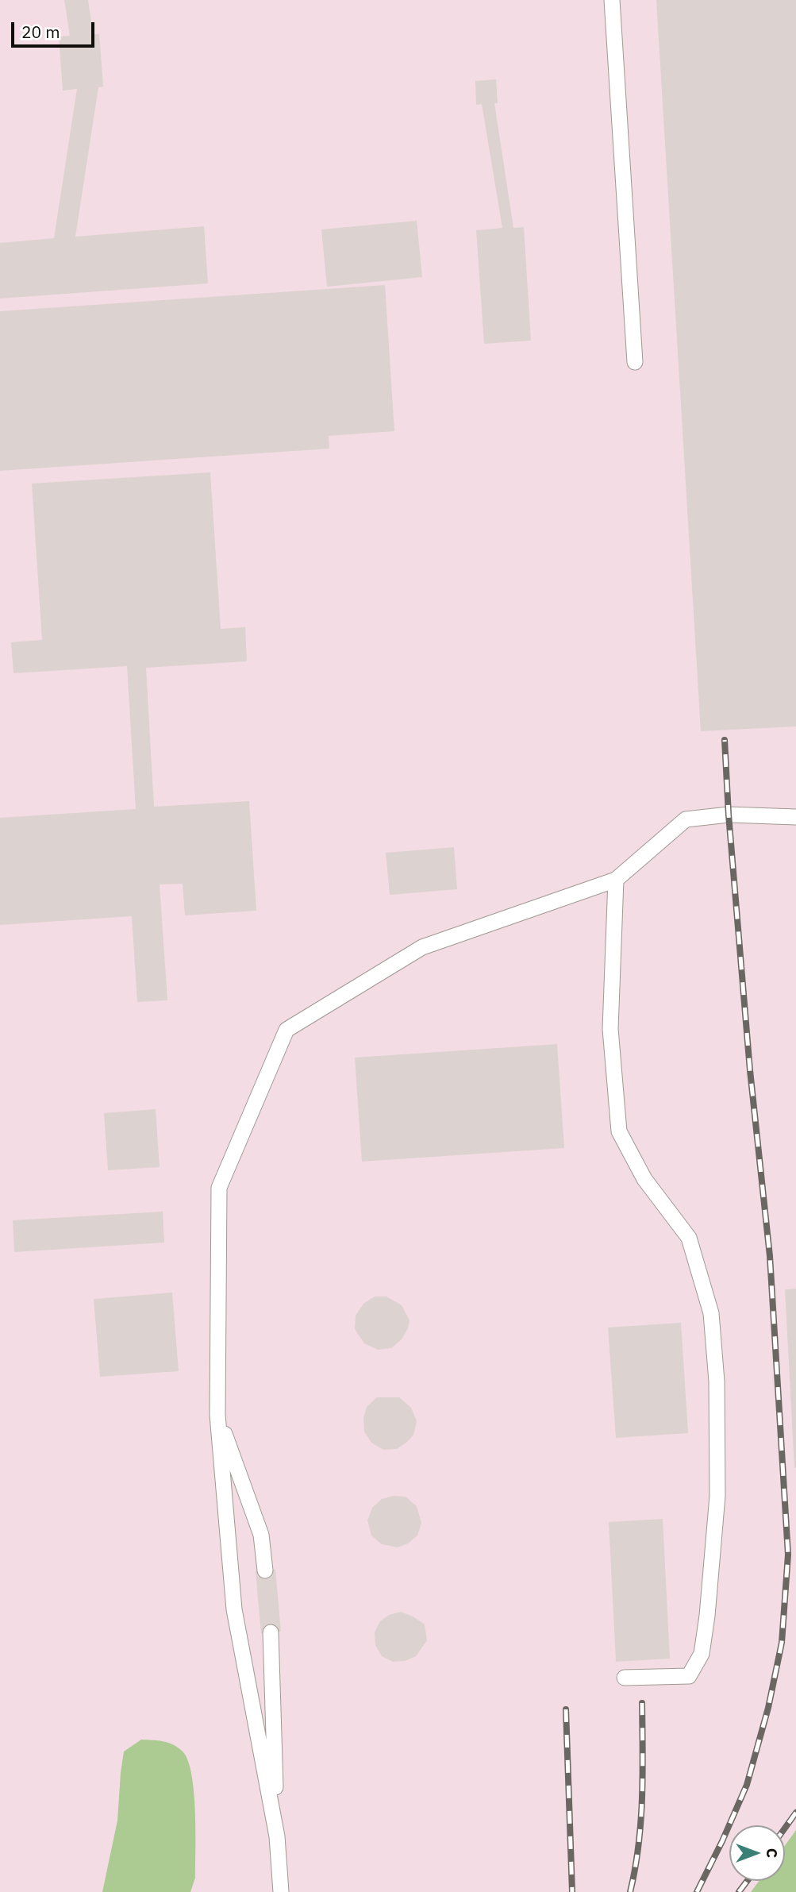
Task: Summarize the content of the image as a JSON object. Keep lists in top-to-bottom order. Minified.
{"scale_bar":"20 m","north":"right"}
